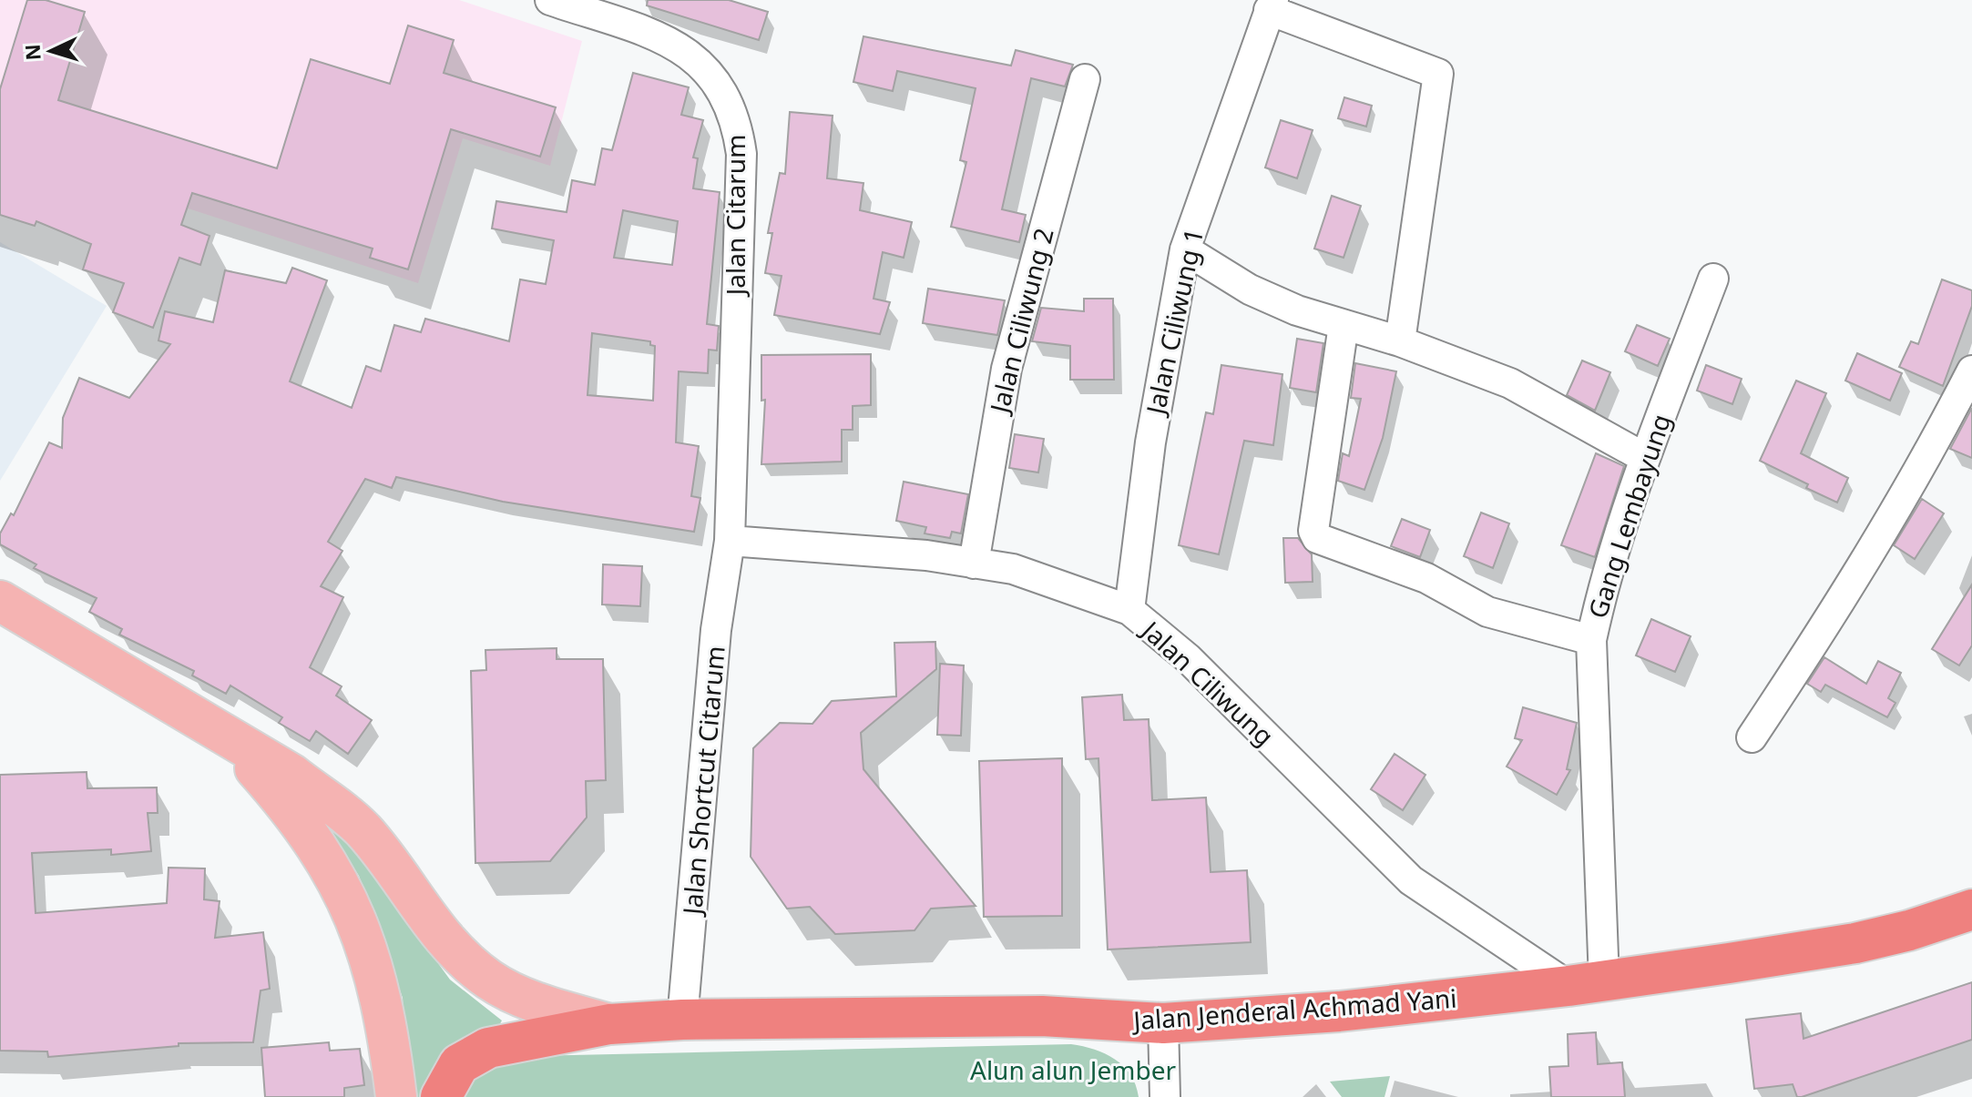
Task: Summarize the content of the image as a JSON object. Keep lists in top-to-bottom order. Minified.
{"streets":{"highway":["Jalan Jenderal Achmad Yani"],"street":["Jalan Citarum","Jalan Ciliwung 2","Jalan Ciliwung 1","Gang Lembayung","Jalan Ciliwung","Jalan Shortcut Citarum"]},"crossings":[["Jalan Citarum","Jalan Ciliwung"],["Jalan Citarum","Jalan Shortcut Citarum"],["Jalan Ciliwung 2","Jalan Ciliwung"],["Jalan Ciliwung 1","Jalan Ciliwung"],["Gang Lembayung","Jalan Ciliwung"],["Gang Lembayung","Jalan Jenderal Achmad Yani"],["Jalan Ciliwung","Jalan Shortcut Citarum"],["Jalan Ciliwung","Jalan Jenderal Achmad Yani"],["Jalan Shortcut Citarum","Jalan Jenderal Achmad Yani"]],"parks":["Alun alun Jember"],"north":"left"}
